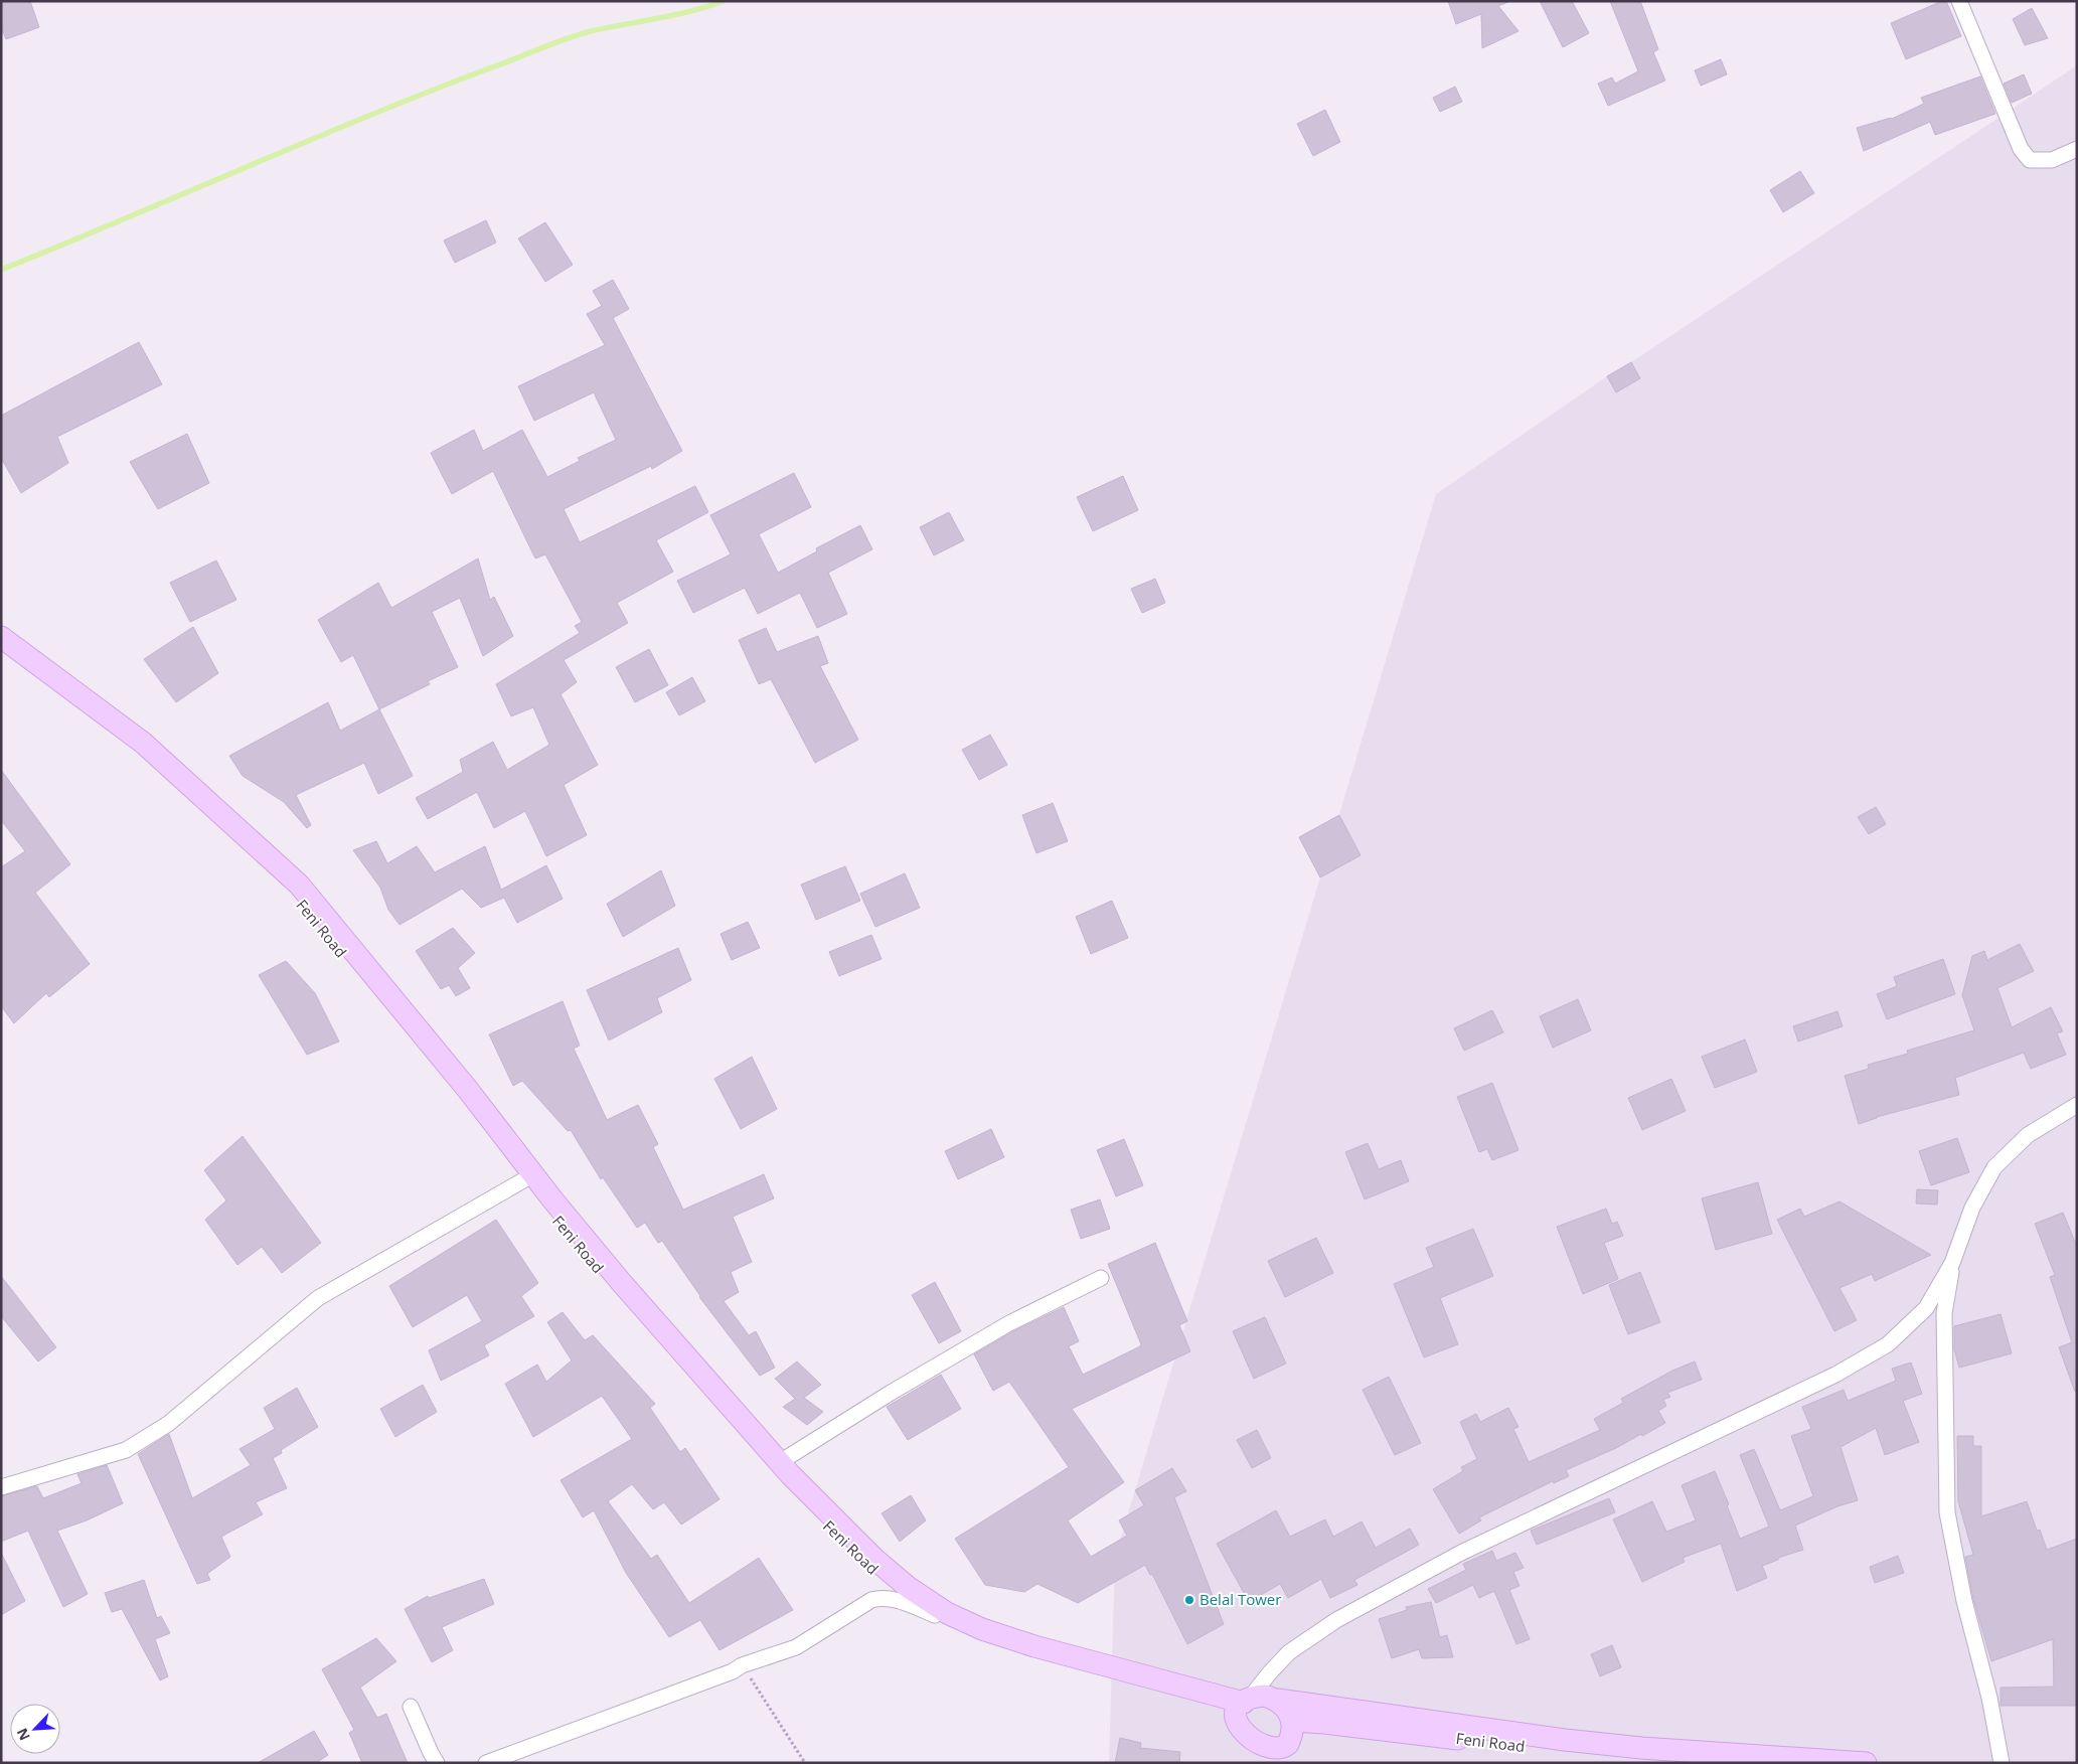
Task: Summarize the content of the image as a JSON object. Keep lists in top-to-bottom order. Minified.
{"streets":{"main road":["Feni Road"]},"places":["Belal Tower"],"north":"bottom left"}
